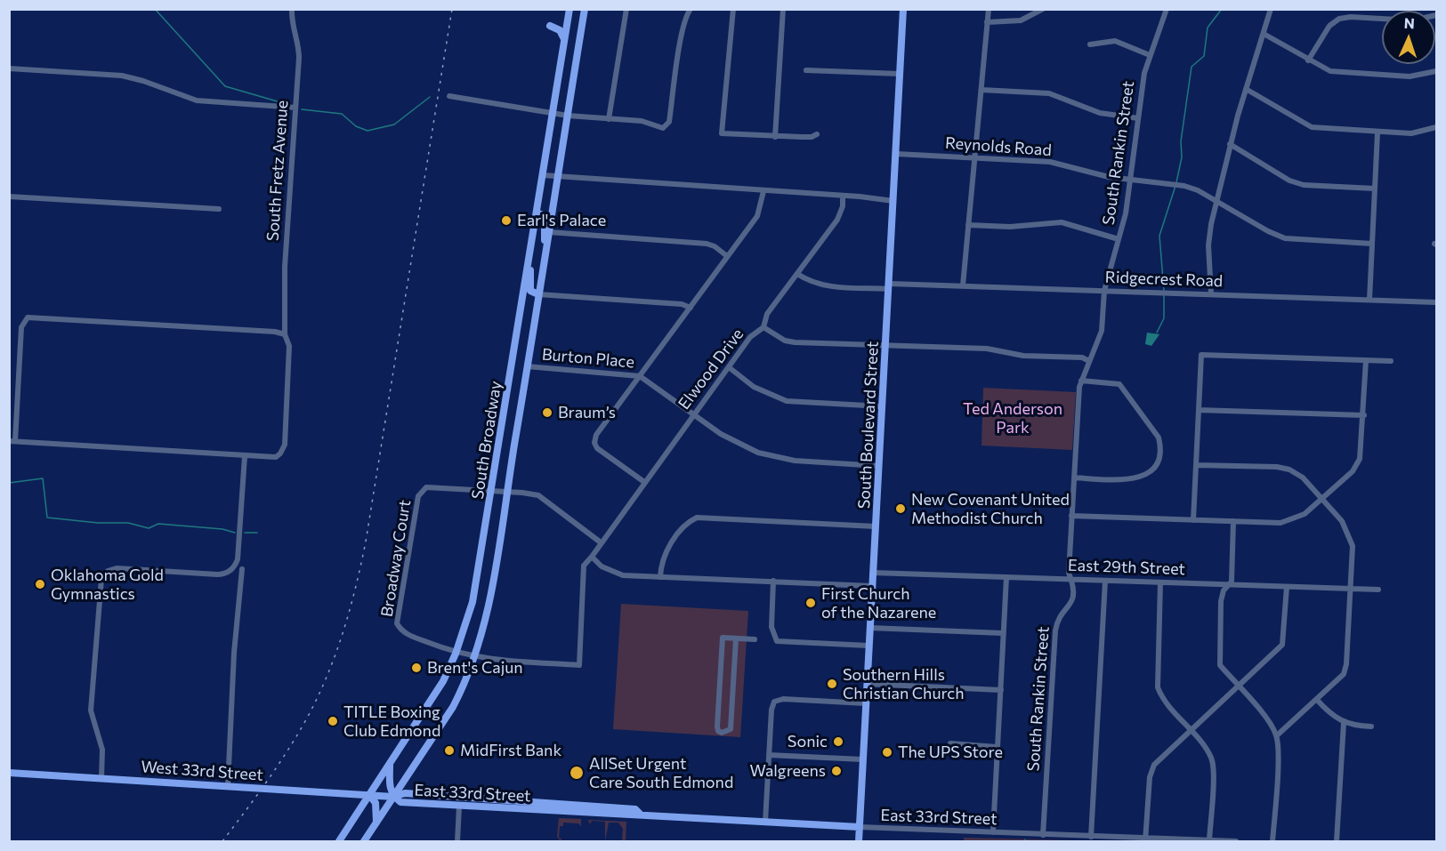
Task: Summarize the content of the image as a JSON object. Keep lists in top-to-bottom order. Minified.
{"streets":{"main road":["South Boulevard Street","South Broadway","West 33rd Street","East 33rd Street"],"street":["Reynolds Road","South Rankin Street","South Fretz Avenue","Ridgecrest Road","Burton Place","Elwood Drive","Broadway Court","East 29th Street"]},"crossings":[["Reynolds Road","South Rankin Street"],["Reynolds Road","South Boulevard Street"],["South Rankin Street","Ridgecrest Road"],["South Rankin Street","Elwood Drive"],["South Rankin Street","East 29th Street"],["South Rankin Street","East 33rd Street"],["Ridgecrest Road","South Boulevard Street"],["Burton Place","Elwood Drive"],["Burton Place","South Boulevard Street"],["Burton Place","South Broadway"],["Elwood Drive","South Boulevard Street"],["Elwood Drive","Broadway Court"],["South Boulevard Street","East 29th Street"],["South Boulevard Street","East 33rd Street"],["South Broadway","Broadway Court"],["South Broadway","West 33rd Street"],["South Broadway","East 33rd Street"],["West 33rd Street","East 33rd Street"]],"parks":["Ted Anderson Park"],"places":["Earl's Palace","Braum’s","New Covenant United Methodist Church","Oklahoma Gold Gymnastics","First Church of the Nazarene","Brent's Cajun","Southern Hills Christian Church","TITLE Boxing Club Edmond","Sonic","MidFirst Bank","The UPS Store","Walgreens","AllSet Urgent Care South Edmond"],"north":"top"}
